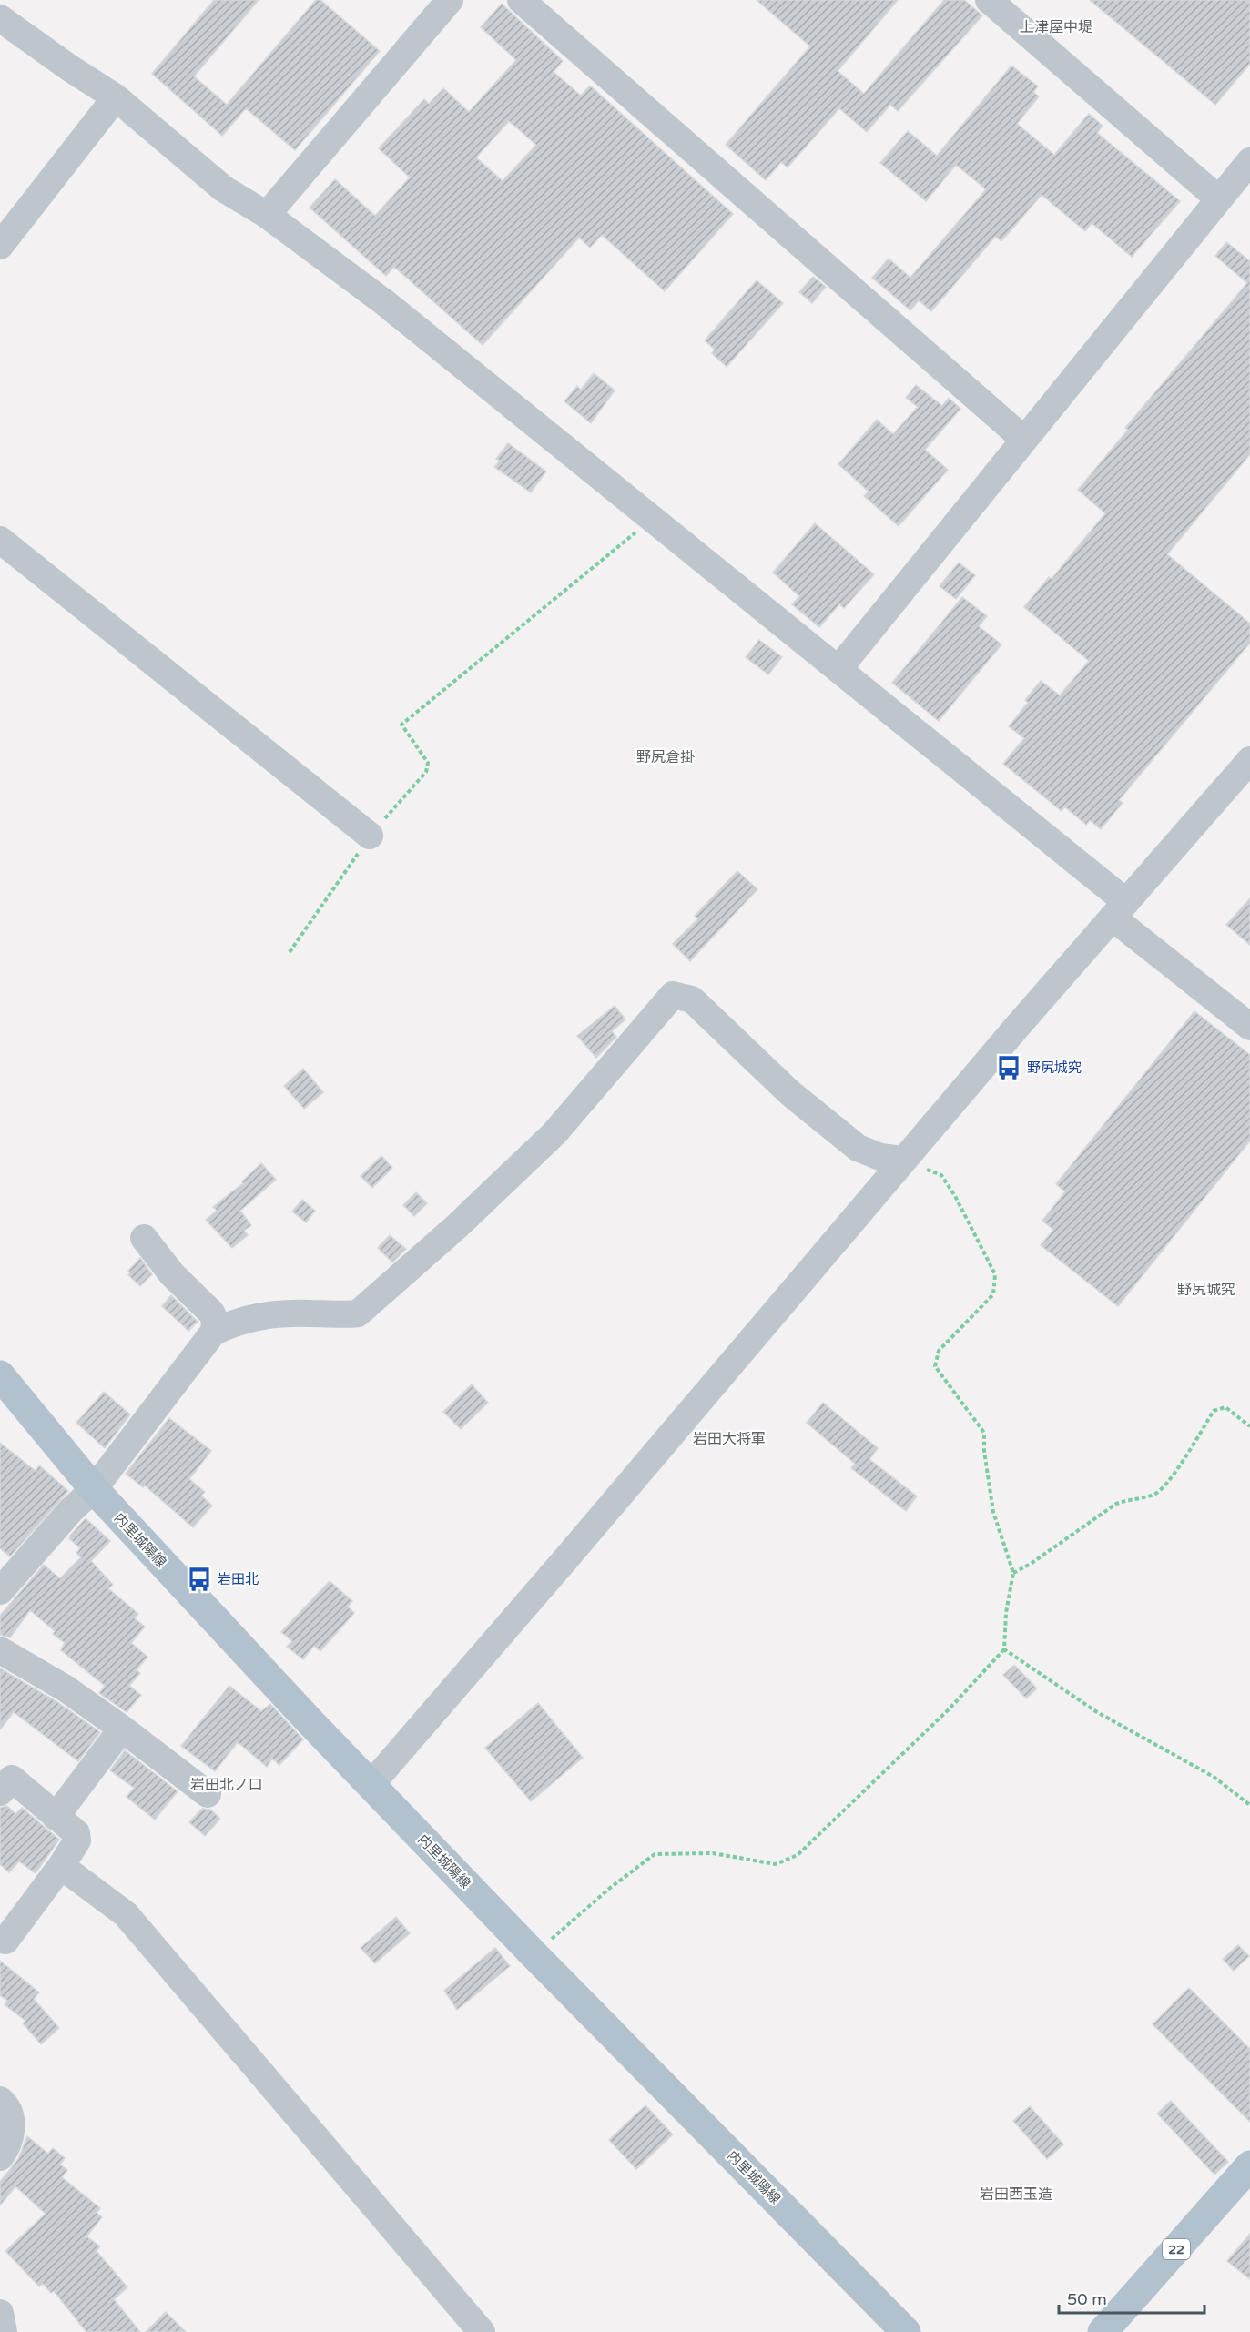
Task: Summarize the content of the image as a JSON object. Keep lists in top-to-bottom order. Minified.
{"streets":{"main road":["内里城陽線","22"]},"districts":["上津屋中堤","野尻倉掛","野尻城究","岩田大将軍","岩田北ノ口","岩田西玉造"],"places":{"bus stop":["野尻城究","岩田北"]},"scale_bar":"50 m"}
